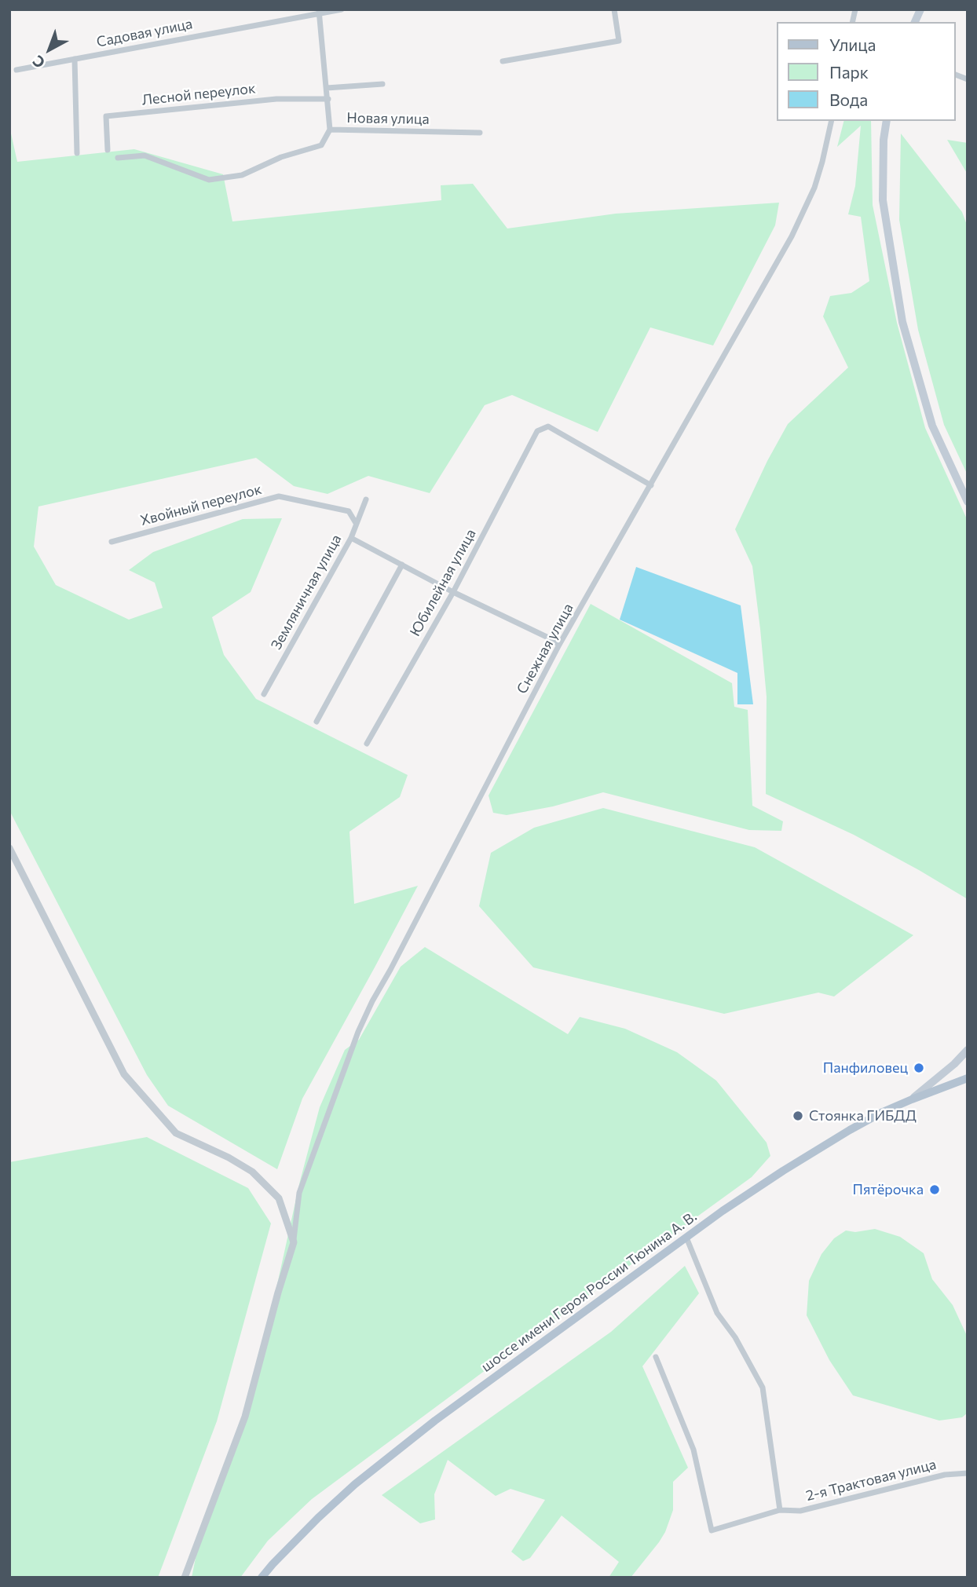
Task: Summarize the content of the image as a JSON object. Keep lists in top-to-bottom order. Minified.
{"streets":{"main road":["шоссе имени Героя России Тюнина А. В."],"street":["Садовая улица","Лесной переулок","Новая улица","Хвойный переулок","Юбилейная улица","Земляничная улица","Снежная улица","2-я Трактовая улица"]},"crossings":[["Хвойный переулок","Земляничная улица"],["Юбилейная улица","Снежная улица"]],"places":["Панфиловец","Стоянка ГИБДД","Пятёрочка"],"legend":["Улица","Парк","Вода"],"north":"bottom left"}
